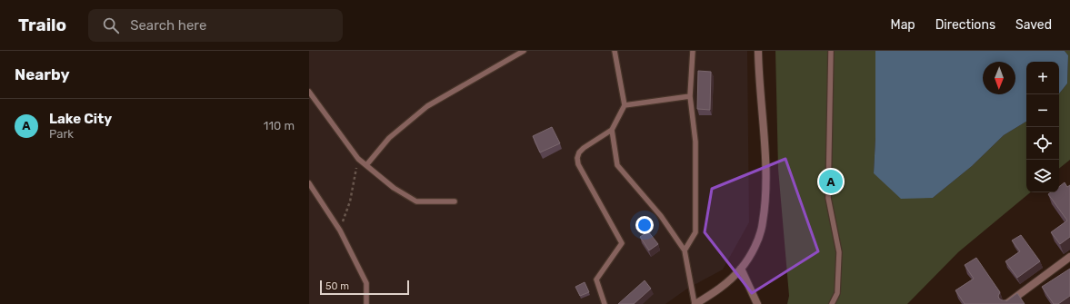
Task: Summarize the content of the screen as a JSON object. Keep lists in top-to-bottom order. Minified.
{"scale_bar":"50 m","north":"bottom","page":{"header":"Trailo","search":"Search here","nav":["Map","Directions","Saved"],"heading":"Nearby","map_buttons":["+","−"],"list":[{"mark":"A","name":"Lake City","note":"Park","value":"110 m"}],"pins":"A","scale":"50 m"}}
